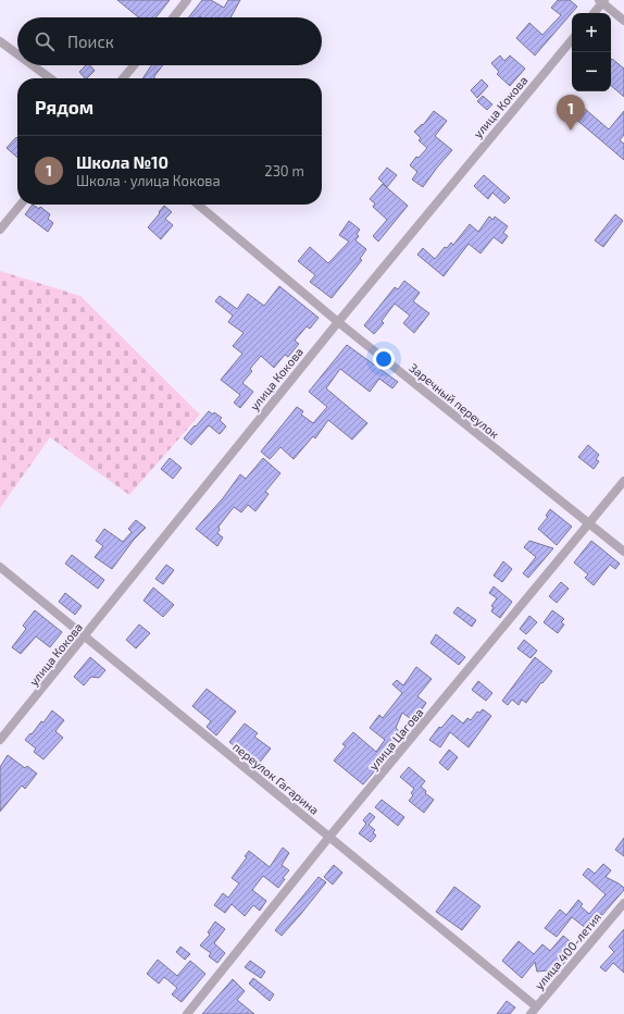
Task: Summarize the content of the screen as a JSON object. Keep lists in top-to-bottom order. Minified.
{"streets":{"street":["улица Кокова","Заречный переулок","улица Цагова","переулок Гагарина","улица 400-летия"]},"crossings":[["улица Кокова","Заречный переулок"],["улица Кокова","переулок Гагарина"],["Заречный переулок","улица Цагова"],["улица Цагова","переулок Гагарина"],["переулок Гагарина","улица 400-летия"]],"page":{"map_buttons":["+","−"],"search":"Поиск","heading":"Рядом","pins":"1","list":[{"mark":"1","name":"Школа №10","note":"Школа · улица Кокова","value":"230 m"}]}}
